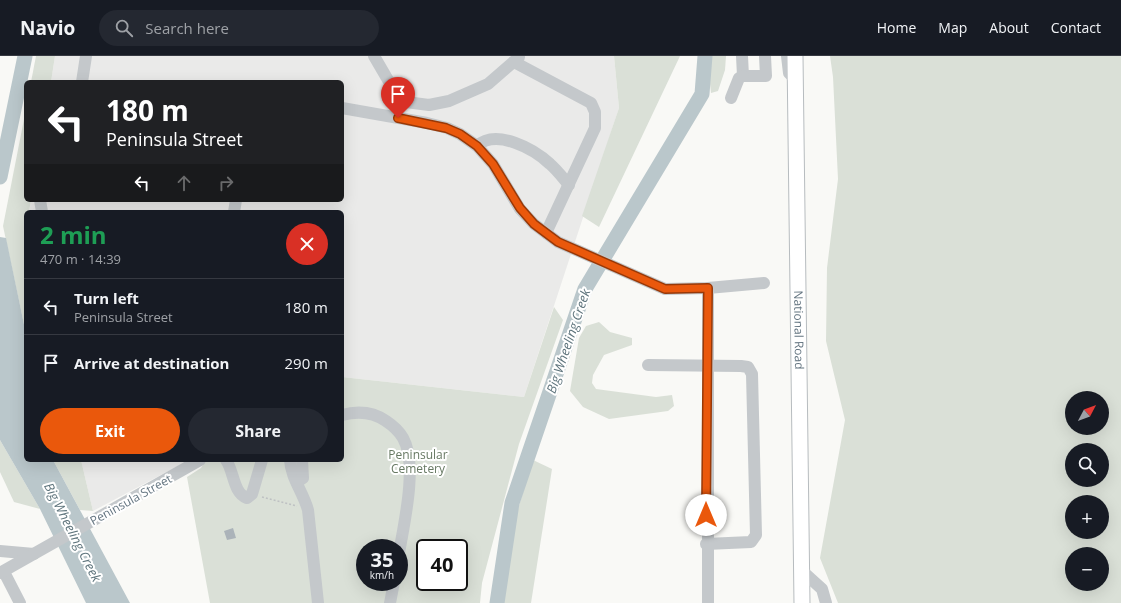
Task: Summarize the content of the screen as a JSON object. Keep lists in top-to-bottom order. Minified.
{"streets":{"main road":["National Road"],"street":["Peninsula Street"]},"water":["Big Wheeling Creek"],"parks":["Peninsular Cemetery"],"north":"top right","page":{"header":"Navio","search":"Search here","nav":["Home","Map","About","Contact"],"turn":["180 m","Peninsula Street"],"heading":["2 min","470 m · 14:39"],"list":[{"name":"Turn left","note":"Peninsula Street","value":"180 m"},{"name":"Arrive at destination","value":"290 m"}],"map_buttons":["+","−"],"buttons":["Exit","Share"],"speed":"35 km/h","limit":"40"}}
